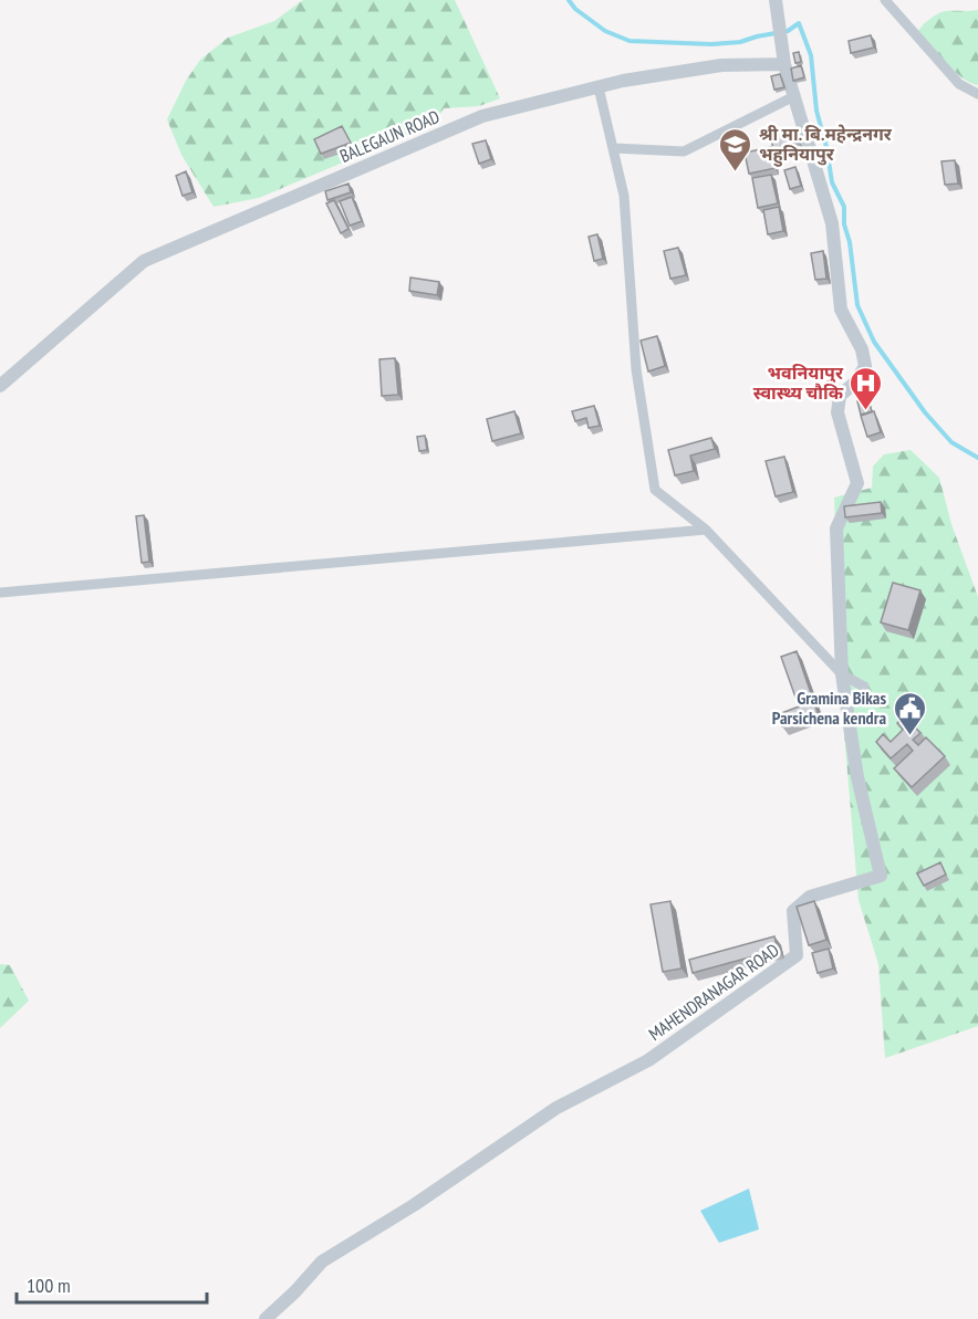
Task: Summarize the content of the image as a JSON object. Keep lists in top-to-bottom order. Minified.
{"streets":{"street":["BALEGAUN ROAD","MAHENDRANAGAR ROAD"]},"crossings":[["BALEGAUN ROAD","MAHENDRANAGAR ROAD"]],"places":{"school or university":["श्री मा. बि.महेन्द्रनगर भहुनियापुर"],"hospital":["भवनियापुर स्वास्थ्य चाैकि"],"public building":["Gramina Bikas Parsichena kendra"]},"scale_bar":"100 m"}
